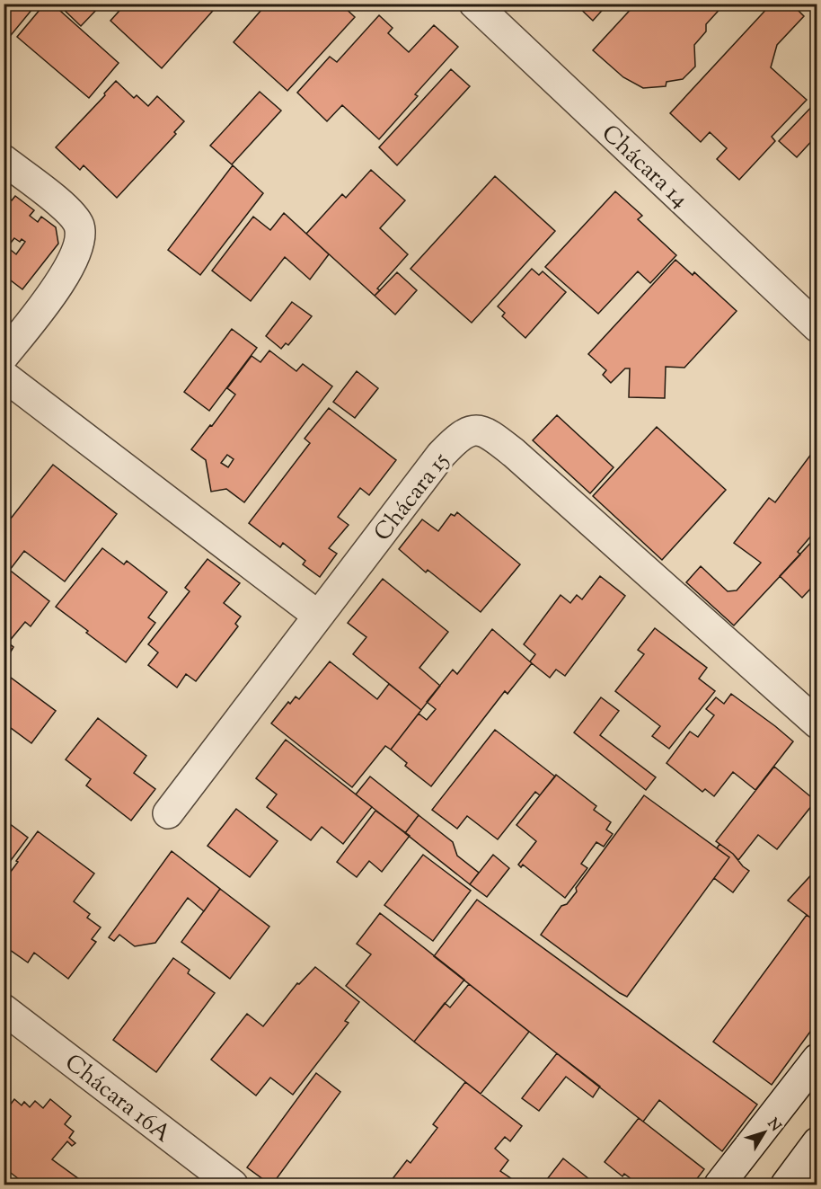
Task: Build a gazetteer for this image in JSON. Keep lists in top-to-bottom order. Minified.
{"streets":{"street":["Chácara 14","Chácara 15","Chácara 16A"]},"north":"top right"}
